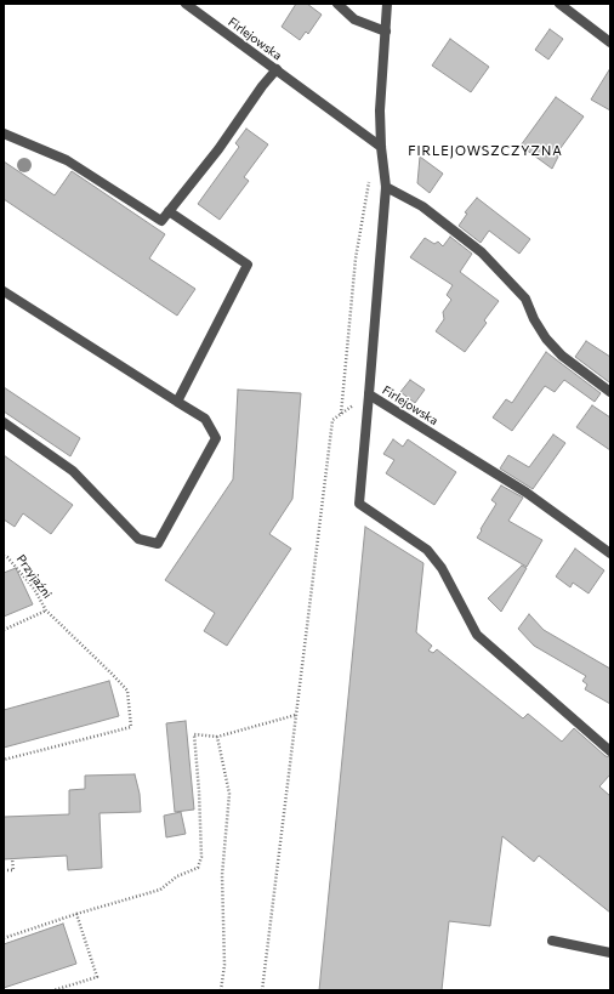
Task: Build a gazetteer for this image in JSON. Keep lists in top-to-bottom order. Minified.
{"streets":{"street":["Firlejowska"],"path":["Przyjaźni"]},"districts":["FIRLEJOWSZCZYZNA"]}
